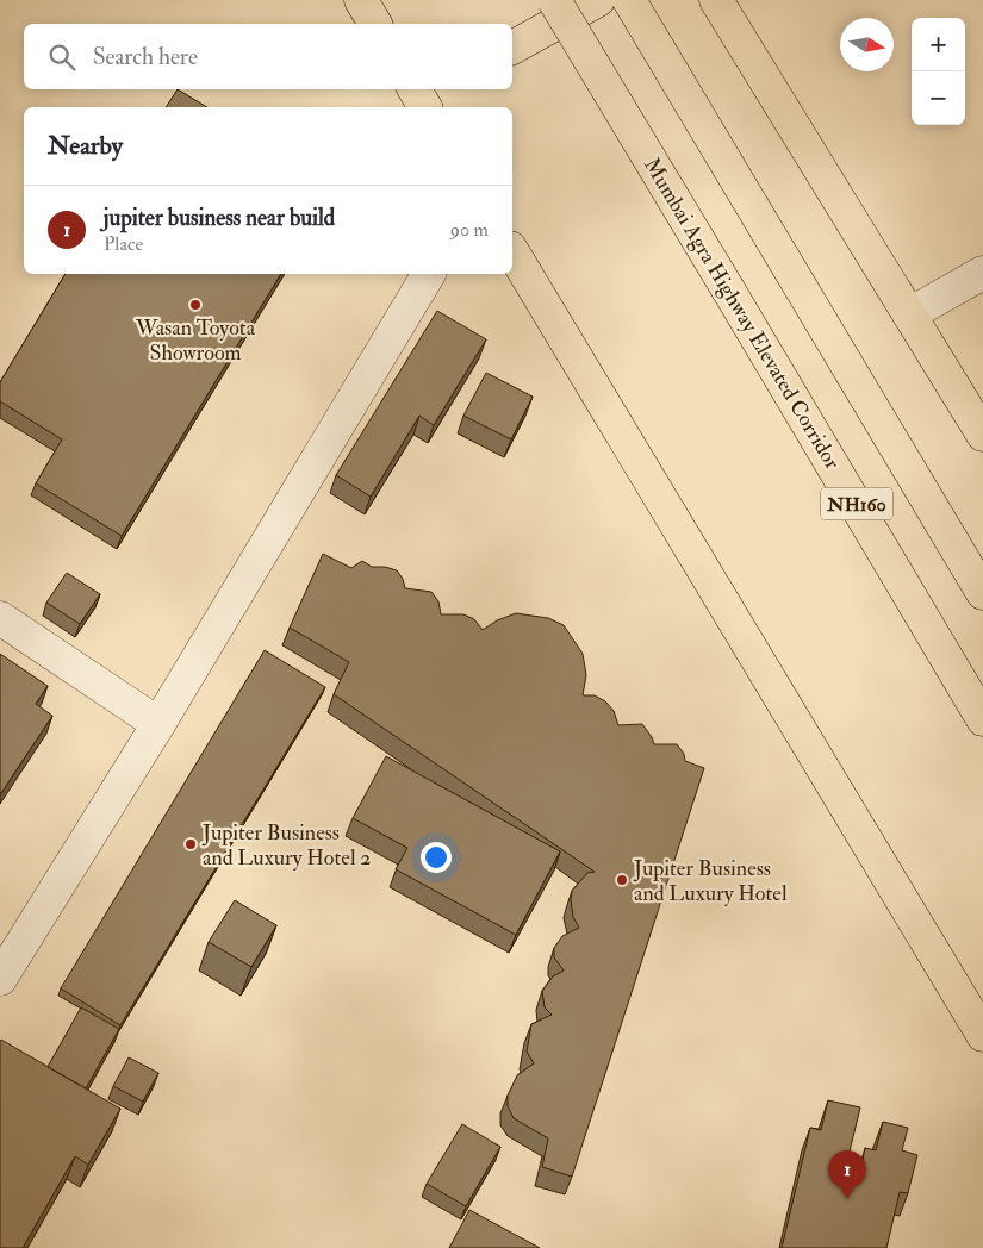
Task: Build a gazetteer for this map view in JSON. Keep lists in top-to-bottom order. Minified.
{"streets":{"main road":["Mumbai Agra Highway Elevated Corridor","NH160"]},"places":["Wasan Toyota Showroom","Jupiter Business and Luxury Hotel 2","Jupiter Business and Luxury Hotel"],"north":"right","page":{"map_buttons":["+","−"],"search":"Search here","heading":"Nearby","list":[{"mark":"1","name":"jupiter business near build","note":"Place","value":"90 m"}],"pins":"1"}}
